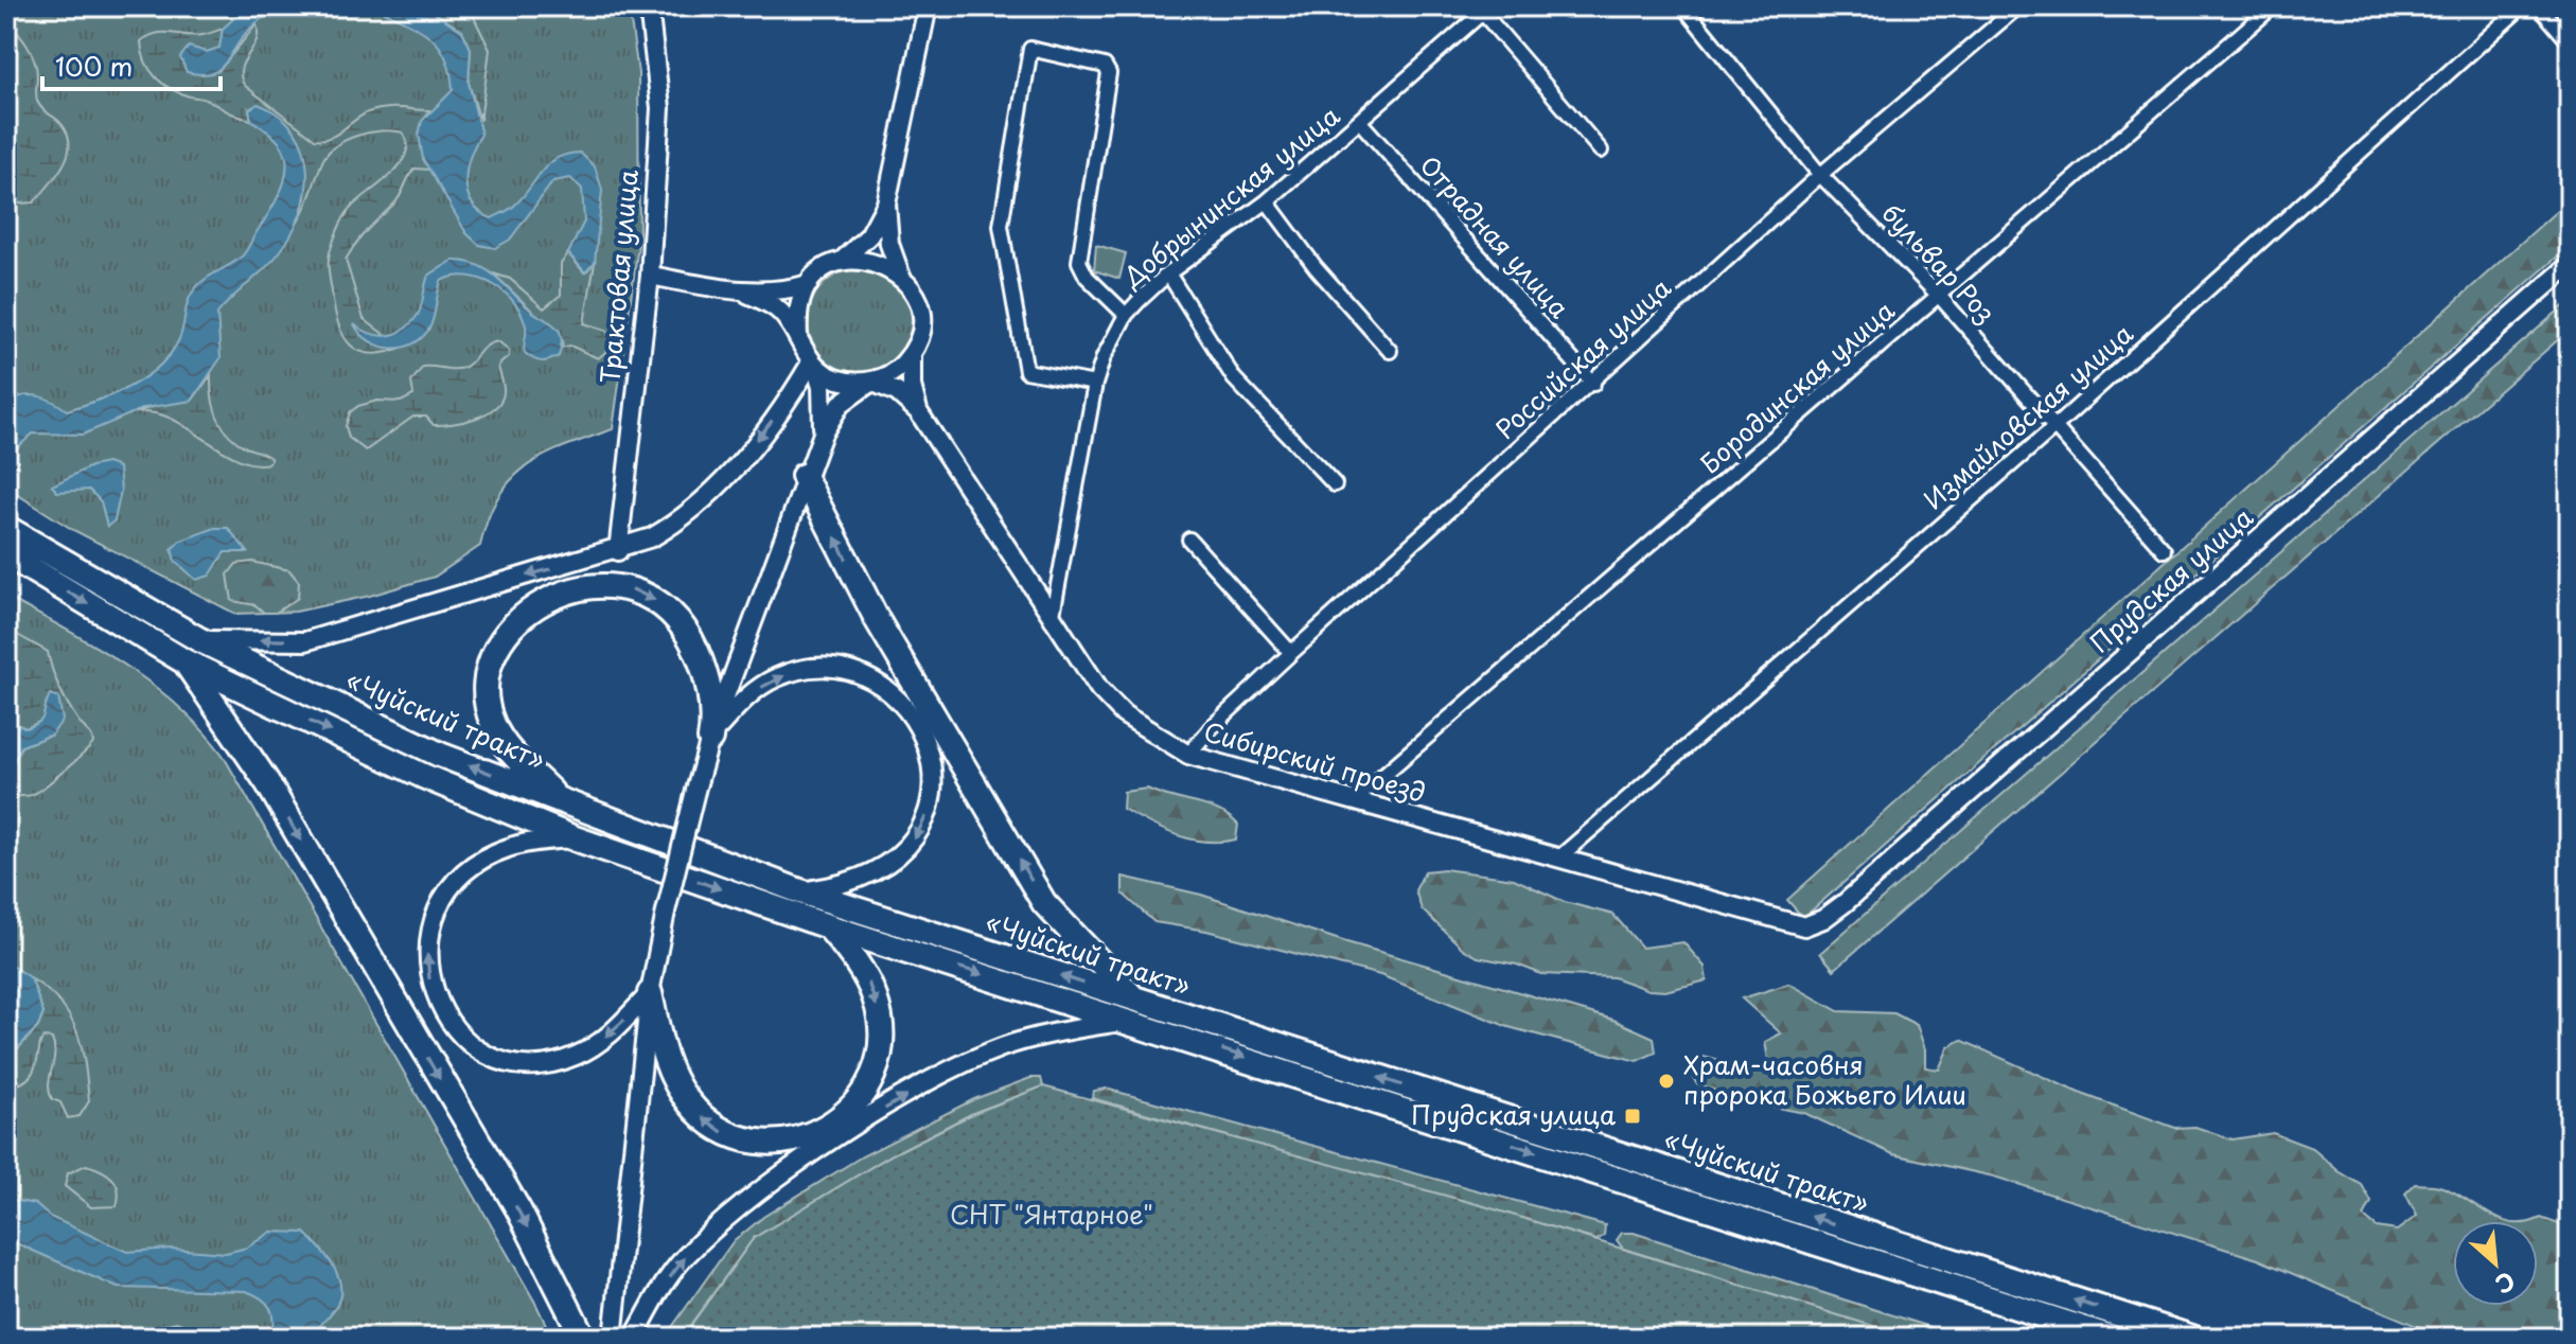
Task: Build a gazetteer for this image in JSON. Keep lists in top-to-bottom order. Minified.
{"streets":{"highway":["«Чуйский тракт»"],"street":["Добрынинская улица","Отрадная улица","бульвар Роз","Трактовая улица","Российская улица","Бородинская улица","Измайловская улица","Прудская улица","Сибирский проезд"]},"crossings":[["Добрынинская улица","Отрадная улица"],["Добрынинская улица","Сибирский проезд"],["Отрадная улица","Российская улица"],["бульвар Роз","Российская улица"],["бульвар Роз","Бородинская улица"],["бульвар Роз","Измайловская улица"],["Российская улица","Сибирский проезд"],["Бородинская улица","Сибирский проезд"],["Измайловская улица","Сибирский проезд"],["Прудская улица","Сибирский проезд"]],"parks":["СНТ \"Янтарное\""],"places":{"other":["Храм-часовня пророка Божьего Илии"],"transit":["Прудская улица"]},"scale_bar":"100 m","north":"bottom right"}
